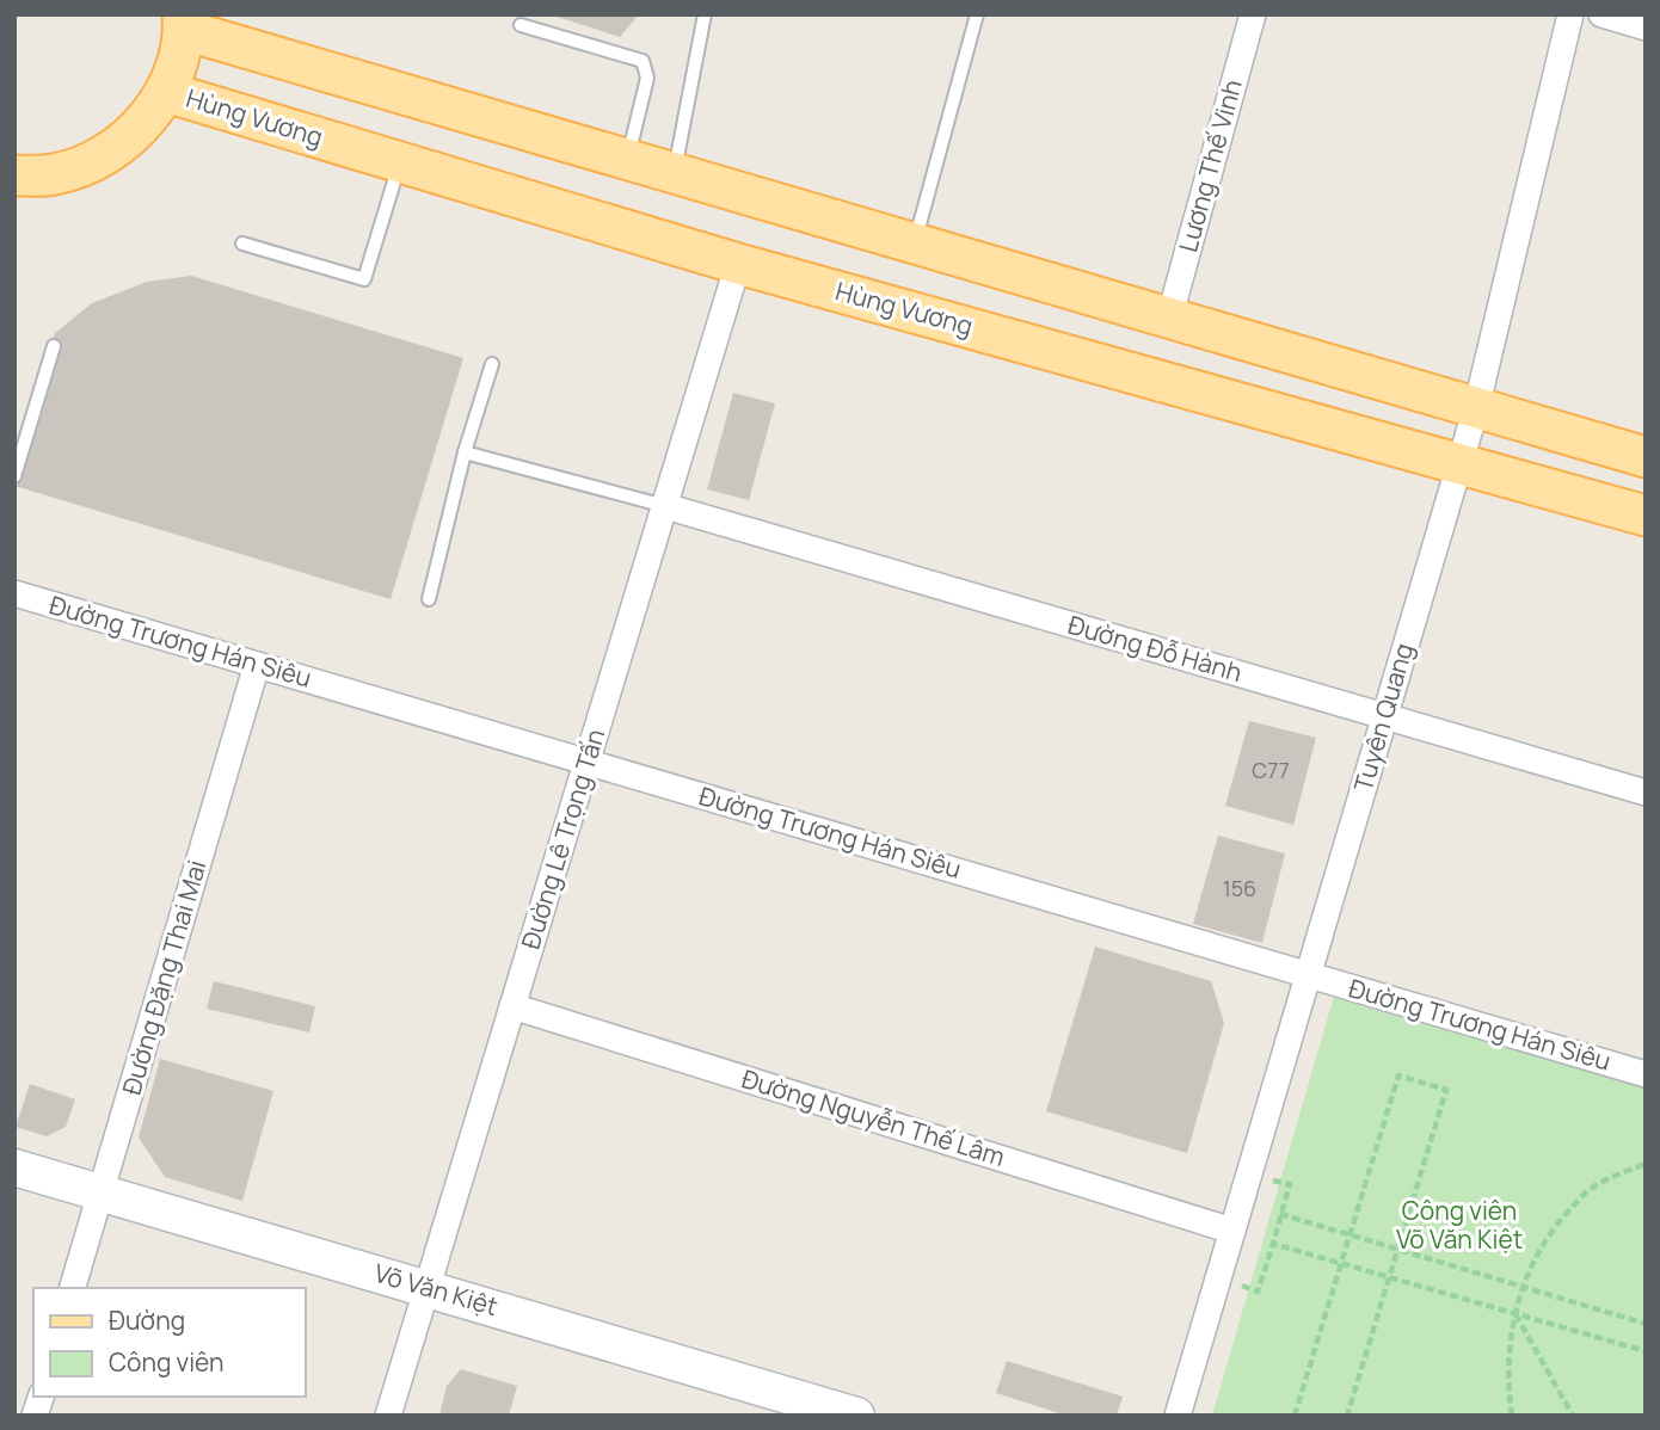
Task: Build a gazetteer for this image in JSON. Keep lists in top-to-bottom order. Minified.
{"streets":{"main road":["Hùng Vương"],"street":["Lương Thế Vinh","Đường Trương Hán Siêu","Đường Đỗ Hành","Tuyên Quang","Đường Lê Trọng Tấn","Đường Đặng Thai Mai","Đường Nguyễn Thế Lâm","Võ Văn Kiệt"]},"crossings":[["Hùng Vương","Tuyên Quang"],["Hùng Vương","Đường Lê Trọng Tấn"],["Đường Trương Hán Siêu","Tuyên Quang"],["Đường Trương Hán Siêu","Đường Lê Trọng Tấn"],["Đường Trương Hán Siêu","Đường Đặng Thai Mai"],["Đường Đỗ Hành","Tuyên Quang"],["Đường Đỗ Hành","Đường Lê Trọng Tấn"],["Tuyên Quang","Đường Nguyễn Thế Lâm"],["Đường Lê Trọng Tấn","Đường Nguyễn Thế Lâm"],["Đường Lê Trọng Tấn","Võ Văn Kiệt"],["Đường Đặng Thai Mai","Võ Văn Kiệt"]],"parks":["Công viên Võ Văn Kiệt"],"house_numbers":["C77","156"],"legend":["Đường","Công viên"]}
